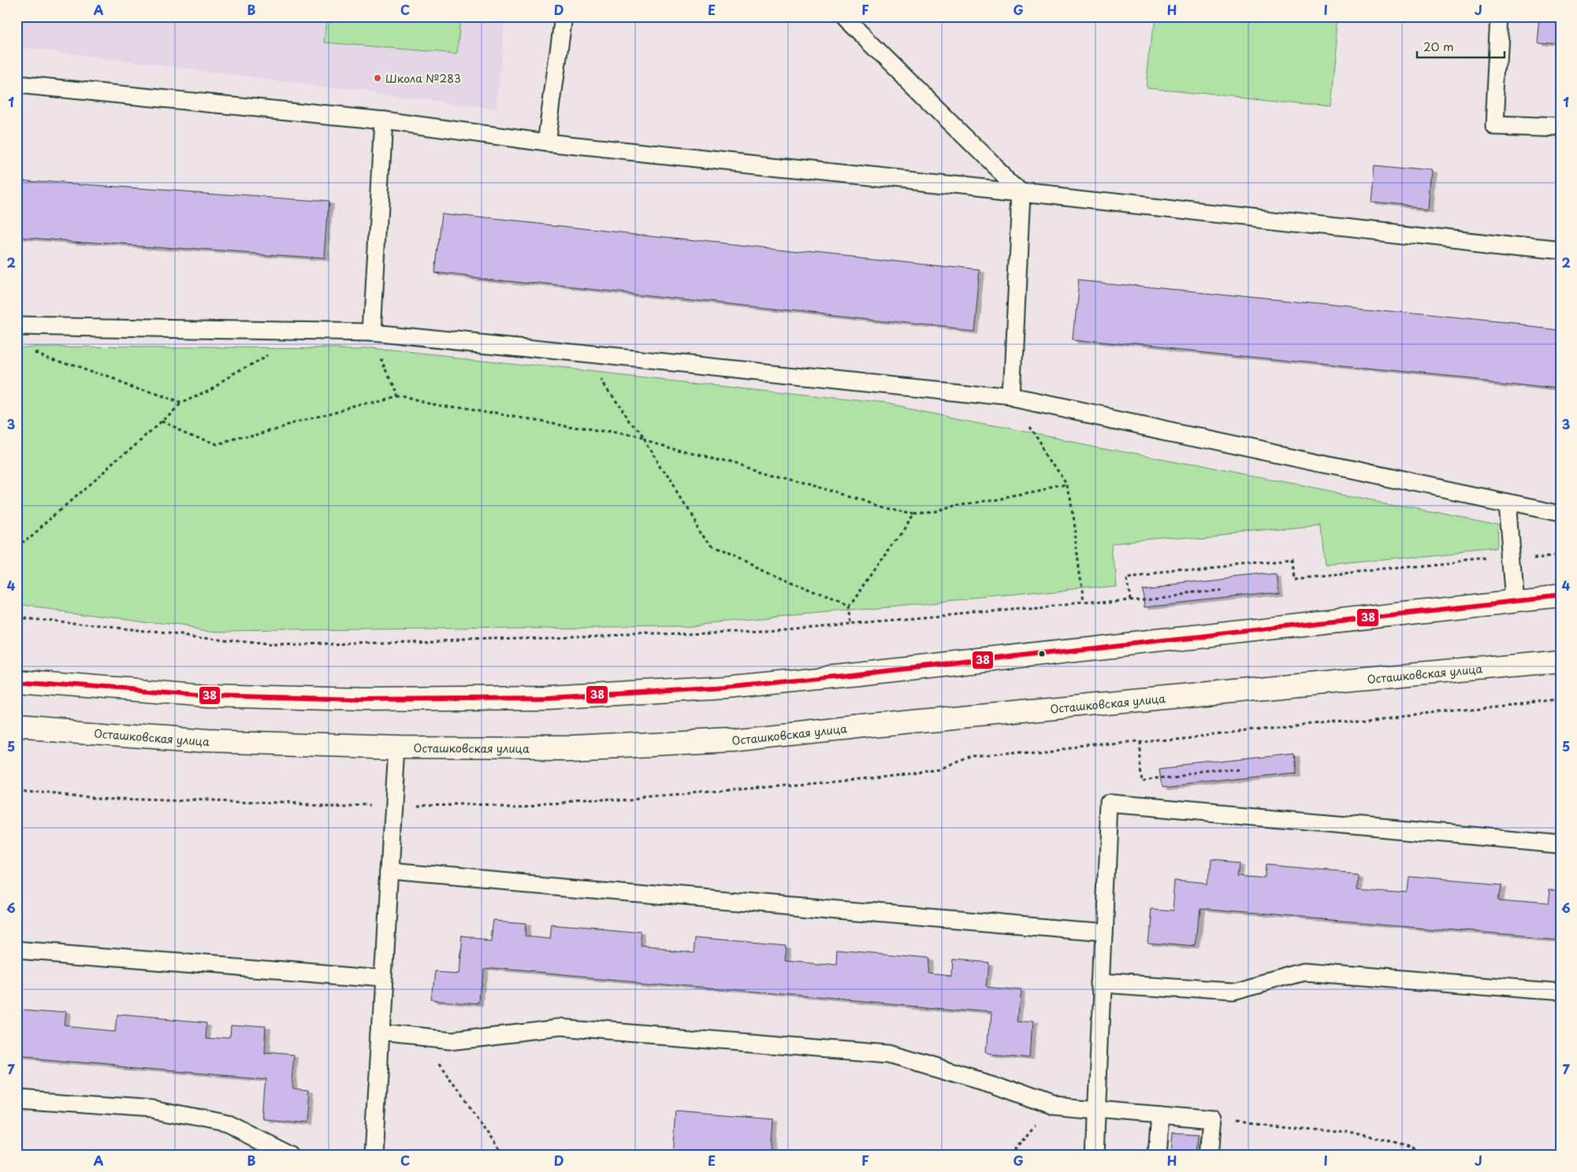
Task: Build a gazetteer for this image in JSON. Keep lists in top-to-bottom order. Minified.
{"streets":{"main road":["Осташковская улица"]},"places":["Школа №283"],"lines":["transit line 38"],"scale_bar":"20 m","grid":{"columns":["A","B","C","D","E","F","G","H","I","J"],"rows":["1","2","3","4","5","6","7"]}}
